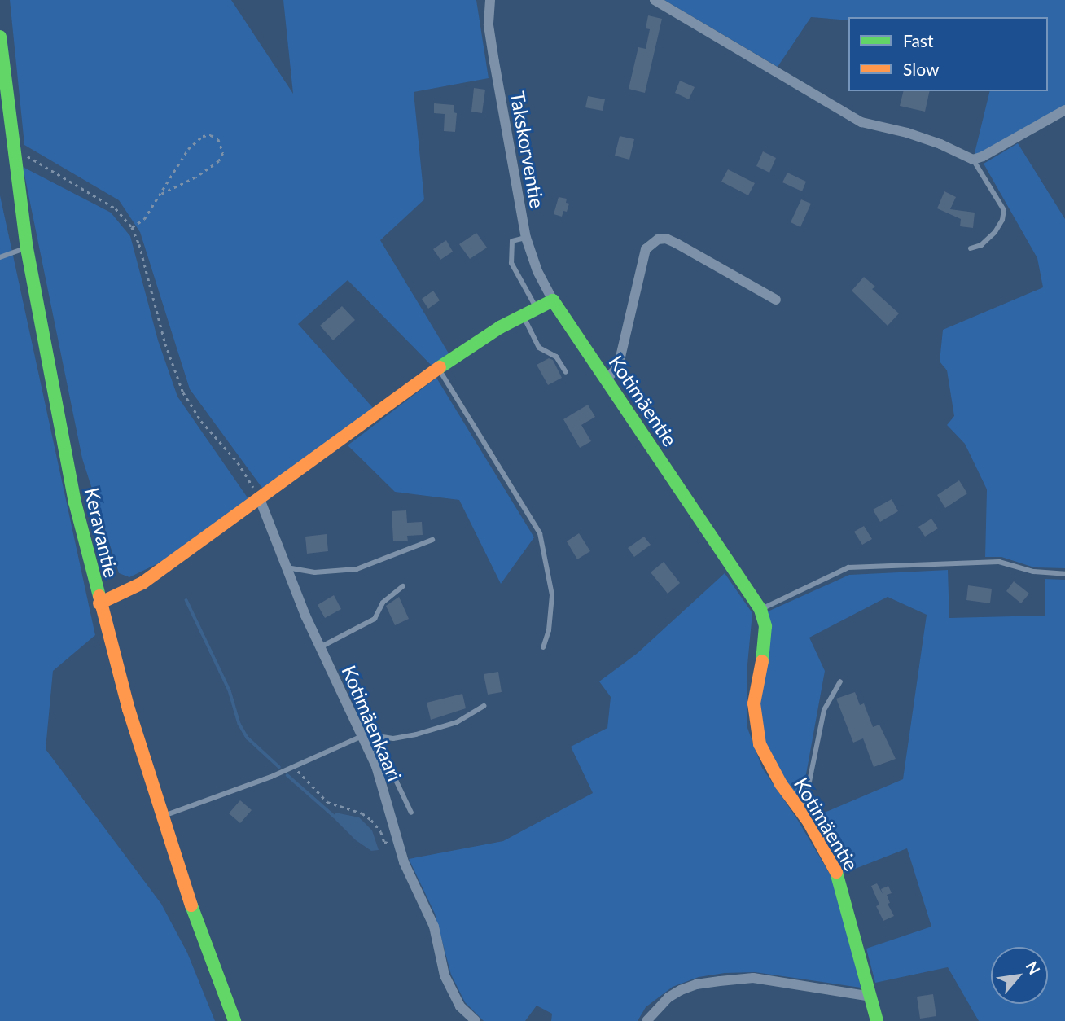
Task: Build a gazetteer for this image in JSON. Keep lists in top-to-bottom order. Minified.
{"streets":{"street":["Takskorventie","Kotimäentie","Keravantie","Kotimäenkaari"]},"crossings":[["Takskorventie","Kotimäentie"]],"legend":["Fast","Slow"],"north":"top right"}
